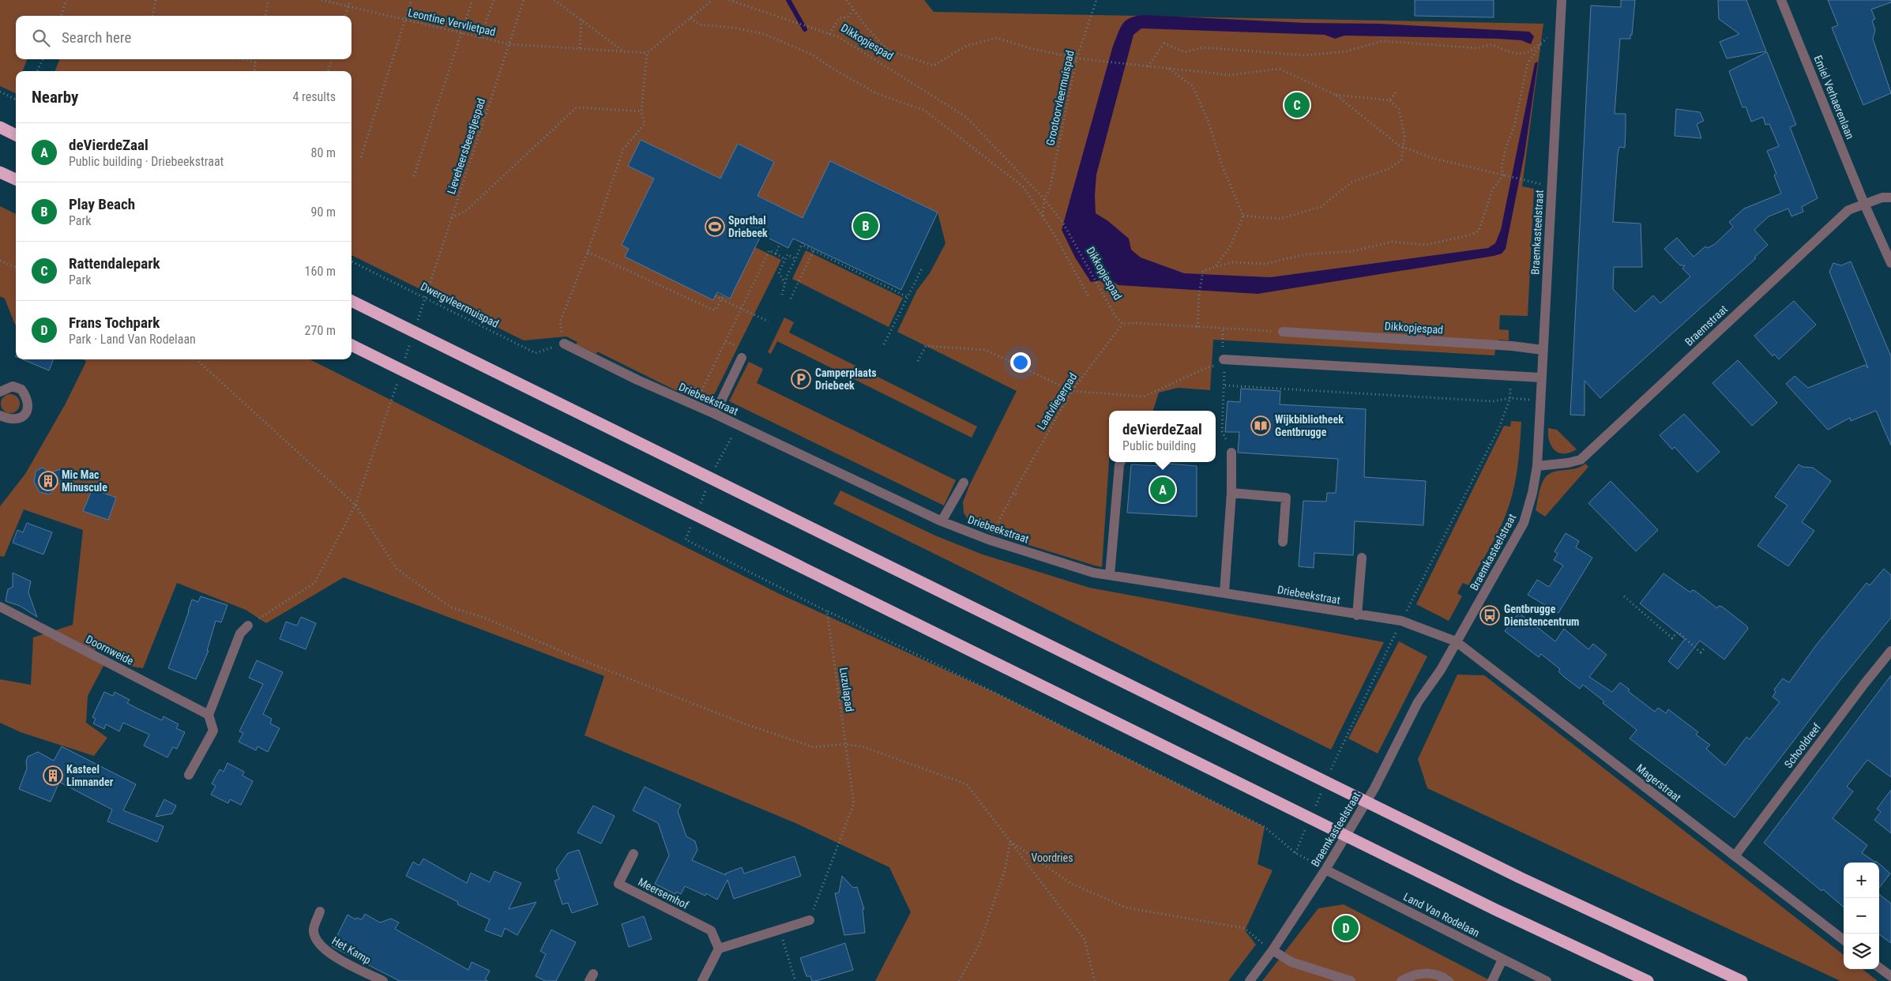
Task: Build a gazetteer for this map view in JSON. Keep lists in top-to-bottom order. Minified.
{"streets":{"street":["Dikkopjespad","Emiel Verhaerenlaan","Braemkasteelstraat","Braemstraat","Driebeekstraat","Doornweide","Schooldreef","Magerstraat","Meersemhof","Land Van Rodelaan","Het Kamp"],"path":["Leontine Vervlietpad","Grootoorvleermuispad","Lieveheersbeestjespad","Dwergvleermuispad","Laatvliegerpad","Luzulapad"]},"crossings":[["Leontine Vervlietpad","Lieveheersbeestjespad"],["Dikkopjespad","Grootoorvleermuispad"],["Dikkopjespad","Braemkasteelstraat"],["Dikkopjespad","Laatvliegerpad"],["Emiel Verhaerenlaan","Braemstraat"],["Lieveheersbeestjespad","Dwergvleermuispad"],["Braemkasteelstraat","Braemstraat"],["Braemkasteelstraat","Driebeekstraat"],["Braemkasteelstraat","Magerstraat"],["Braemkasteelstraat","Land Van Rodelaan"],["Dwergvleermuispad","Driebeekstraat"],["Driebeekstraat","Laatvliegerpad"],["Driebeekstraat","Magerstraat"],["Schooldreef","Magerstraat"]],"parks":["Voordries"],"places":{"sports":["Sporthal Driebeek"],"parking":["Camperplaats Driebeek"],"library":["Wijkbibliotheek Gentbrugge"],"building":["Mic Mac Minuscule","Kasteel Limnander"],"bus stop":["Gentbrugge Dienstencentrum"]},"page":{"search":"Search here","heading":["Nearby","4 results"],"pins":["C","B","A","D"],"list":[{"mark":"A","name":"deVierdeZaal","note":"Public building · Driebeekstraat","value":"80 m"},{"mark":"B","name":"Play Beach","note":"Park","value":"90 m"},{"mark":"C","name":"Rattendalepark","note":"Park","value":"160 m"},{"mark":"D","name":"Frans Tochpark","note":"Park · Land Van Rodelaan","value":"270 m"}],"popup":["deVierdeZaal","Public building"],"map_buttons":["+","−"]}}
